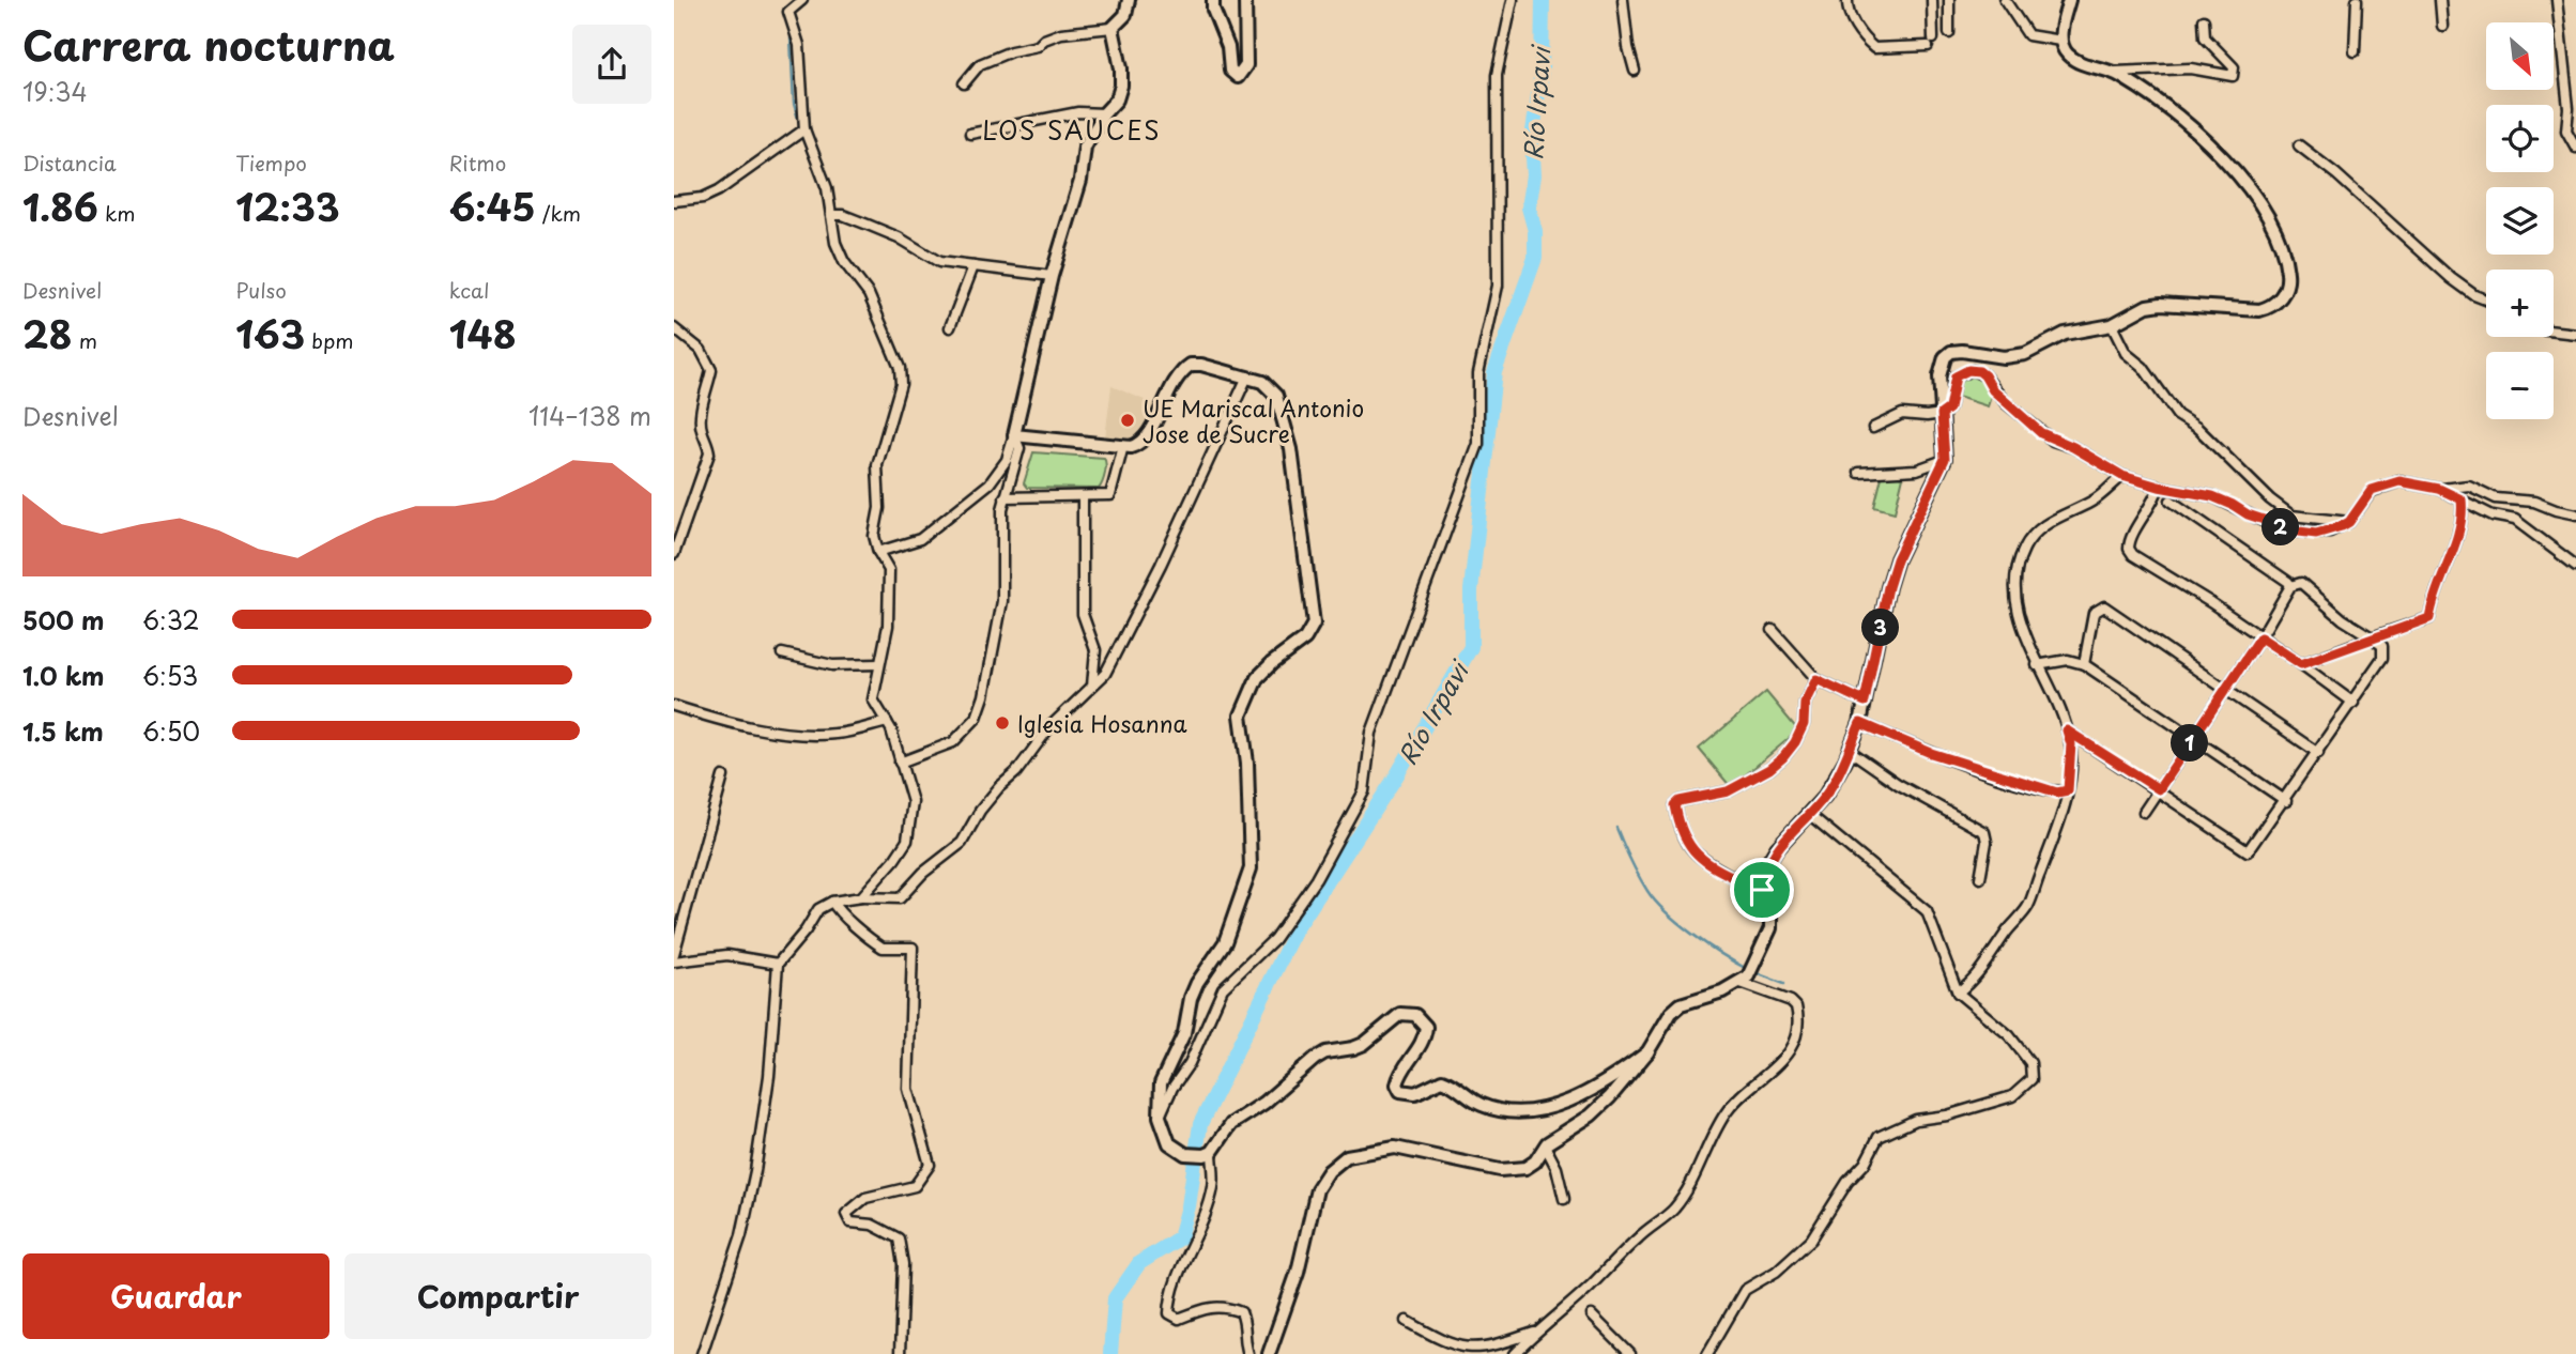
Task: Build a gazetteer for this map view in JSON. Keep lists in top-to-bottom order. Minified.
{"districts":["LOS SAUCES"],"water":["Río Irpavi"],"places":["UE Mariscal Antonio Jose de Sucre","Iglesia Hosanna"],"north":"bottom right","page":{"heading":["Carrera nocturna","19:34"],"map_buttons":["+","−"],"stats":[["Distancia","1.86 km"],["Tiempo","12:33"],["Ritmo","6:45 /km"],["Desnivel","28 m"],["Pulso","163 bpm"],["kcal","148"]],"chart":["Desnivel","114–138 m"],"pins":["2","3","1"],"list":[{"name":"500 m","note":"6:32"},{"name":"1.0 km","note":"6:53"},{"name":"1.5 km","note":"6:50"}],"buttons":["Guardar","Compartir"]}}
